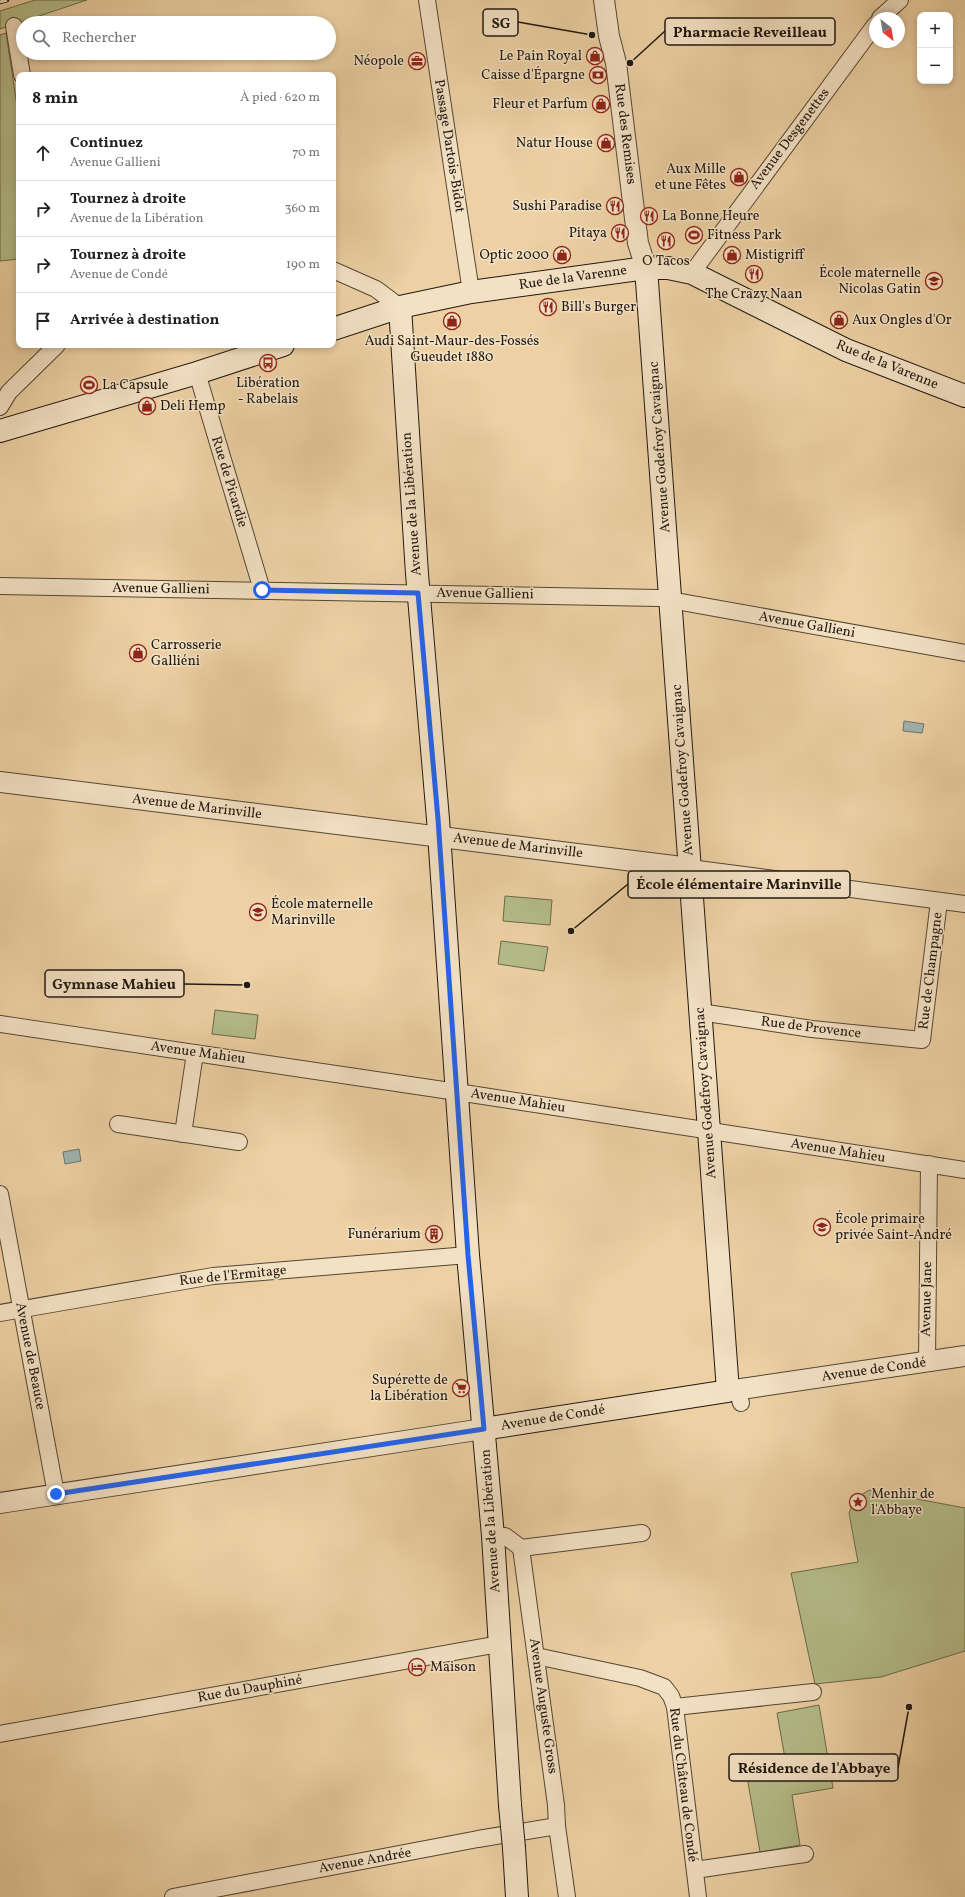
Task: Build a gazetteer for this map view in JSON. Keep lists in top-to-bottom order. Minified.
{"streets":{"main road":["Rue de la Varenne","Avenue Godefroy Cavaignac","Avenue de la Libération","Avenue de Condé"],"street":["Rue des Remises","Avenue Desgenettes","Passage Dartois-Bidot","Rue de Picardie","Avenue Gallieni","Avenue de Marinville","Rue de Champagne","Rue de Provence","Avenue Mahieu","Rue de l'Ermitage","Avenue Jane","Avenue de Beauce","Rue du Dauphiné","Avenue Auguste Gross","Rue du Château de Condé","Avenue Andrée"]},"crossings":[["Rue des Remises","Rue de la Varenne"],["Rue des Remises","Avenue Godefroy Cavaignac"],["Avenue Desgenettes","Rue de la Varenne"],["Passage Dartois-Bidot","Rue de la Varenne"],["Rue de la Varenne","Avenue Godefroy Cavaignac"],["Rue de la Varenne","Avenue de la Libération"],["Avenue Godefroy Cavaignac","Avenue Gallieni"],["Avenue Godefroy Cavaignac","Avenue de Marinville"],["Avenue Godefroy Cavaignac","Rue de Provence"],["Avenue Godefroy Cavaignac","Avenue Mahieu"],["Avenue Godefroy Cavaignac","Avenue de Condé"],["Rue de Picardie","Avenue Gallieni"],["Avenue de la Libération","Avenue Gallieni"],["Avenue de la Libération","Avenue de Marinville"],["Avenue de la Libération","Avenue Mahieu"],["Avenue de la Libération","Rue de l'Ermitage"],["Avenue de la Libération","Avenue de Condé"],["Avenue de la Libération","Rue du Dauphiné"],["Avenue de Marinville","Rue de Champagne"],["Rue de Champagne","Rue de Provence"],["Avenue Mahieu","Avenue Jane"],["Rue de l'Ermitage","Avenue de Beauce"],["Avenue Jane","Avenue de Condé"],["Avenue de Beauce","Avenue de Condé"],["Avenue Auguste Gross","Rue du Château de Condé"],["Avenue Auguste Gross","Avenue Andrée"]],"places":{"other":["SG","Pharmacie Reveilleau","École élémentaire Marinville","Gymnase Mahieu","Résidence de l'Abbaye"],"shop":["Le Pain Royal","Fleur et Parfum","Natur House","Aux Mille et une Fêtes","Optic 2000","Mistigriff","Aux Ongles d'Or","Audi Saint-Maur-des-Fossés Gueudet 1880","Deli Hemp","Carrosserie Galliéni"],"office":["Néopole"],"bank":["Caisse d'Épargne"],"restaurant":["Sushi Paradise","La Bonne Heure","Pitaya","O'Tacos","The Crazy Naan","Bill's Burger"],"sports":["Fitness Park","La Capsule"],"school or university":["École maternelle Nicolas Gatin","École maternelle Marinville","École primaire privée Saint-André"],"bus stop":["Libération - Rabelais"],"building":["Funérarium"],"supermarket":["Supérette de la Libération"],"place":["Menhir de l'Abbaye"],"hotel":["Maison"]},"north":"bottom right","page":{"map_buttons":["+","−"],"search":"Rechercher","heading":["8 min","À pied · 620 m"],"list":[["Continuez","Avenue Gallieni","70 m"],["Tournez à droite","Avenue de la Libération","360 m"],["Tournez à droite","Avenue de Condé","190 m"],"Arrivée à destination"]}}
